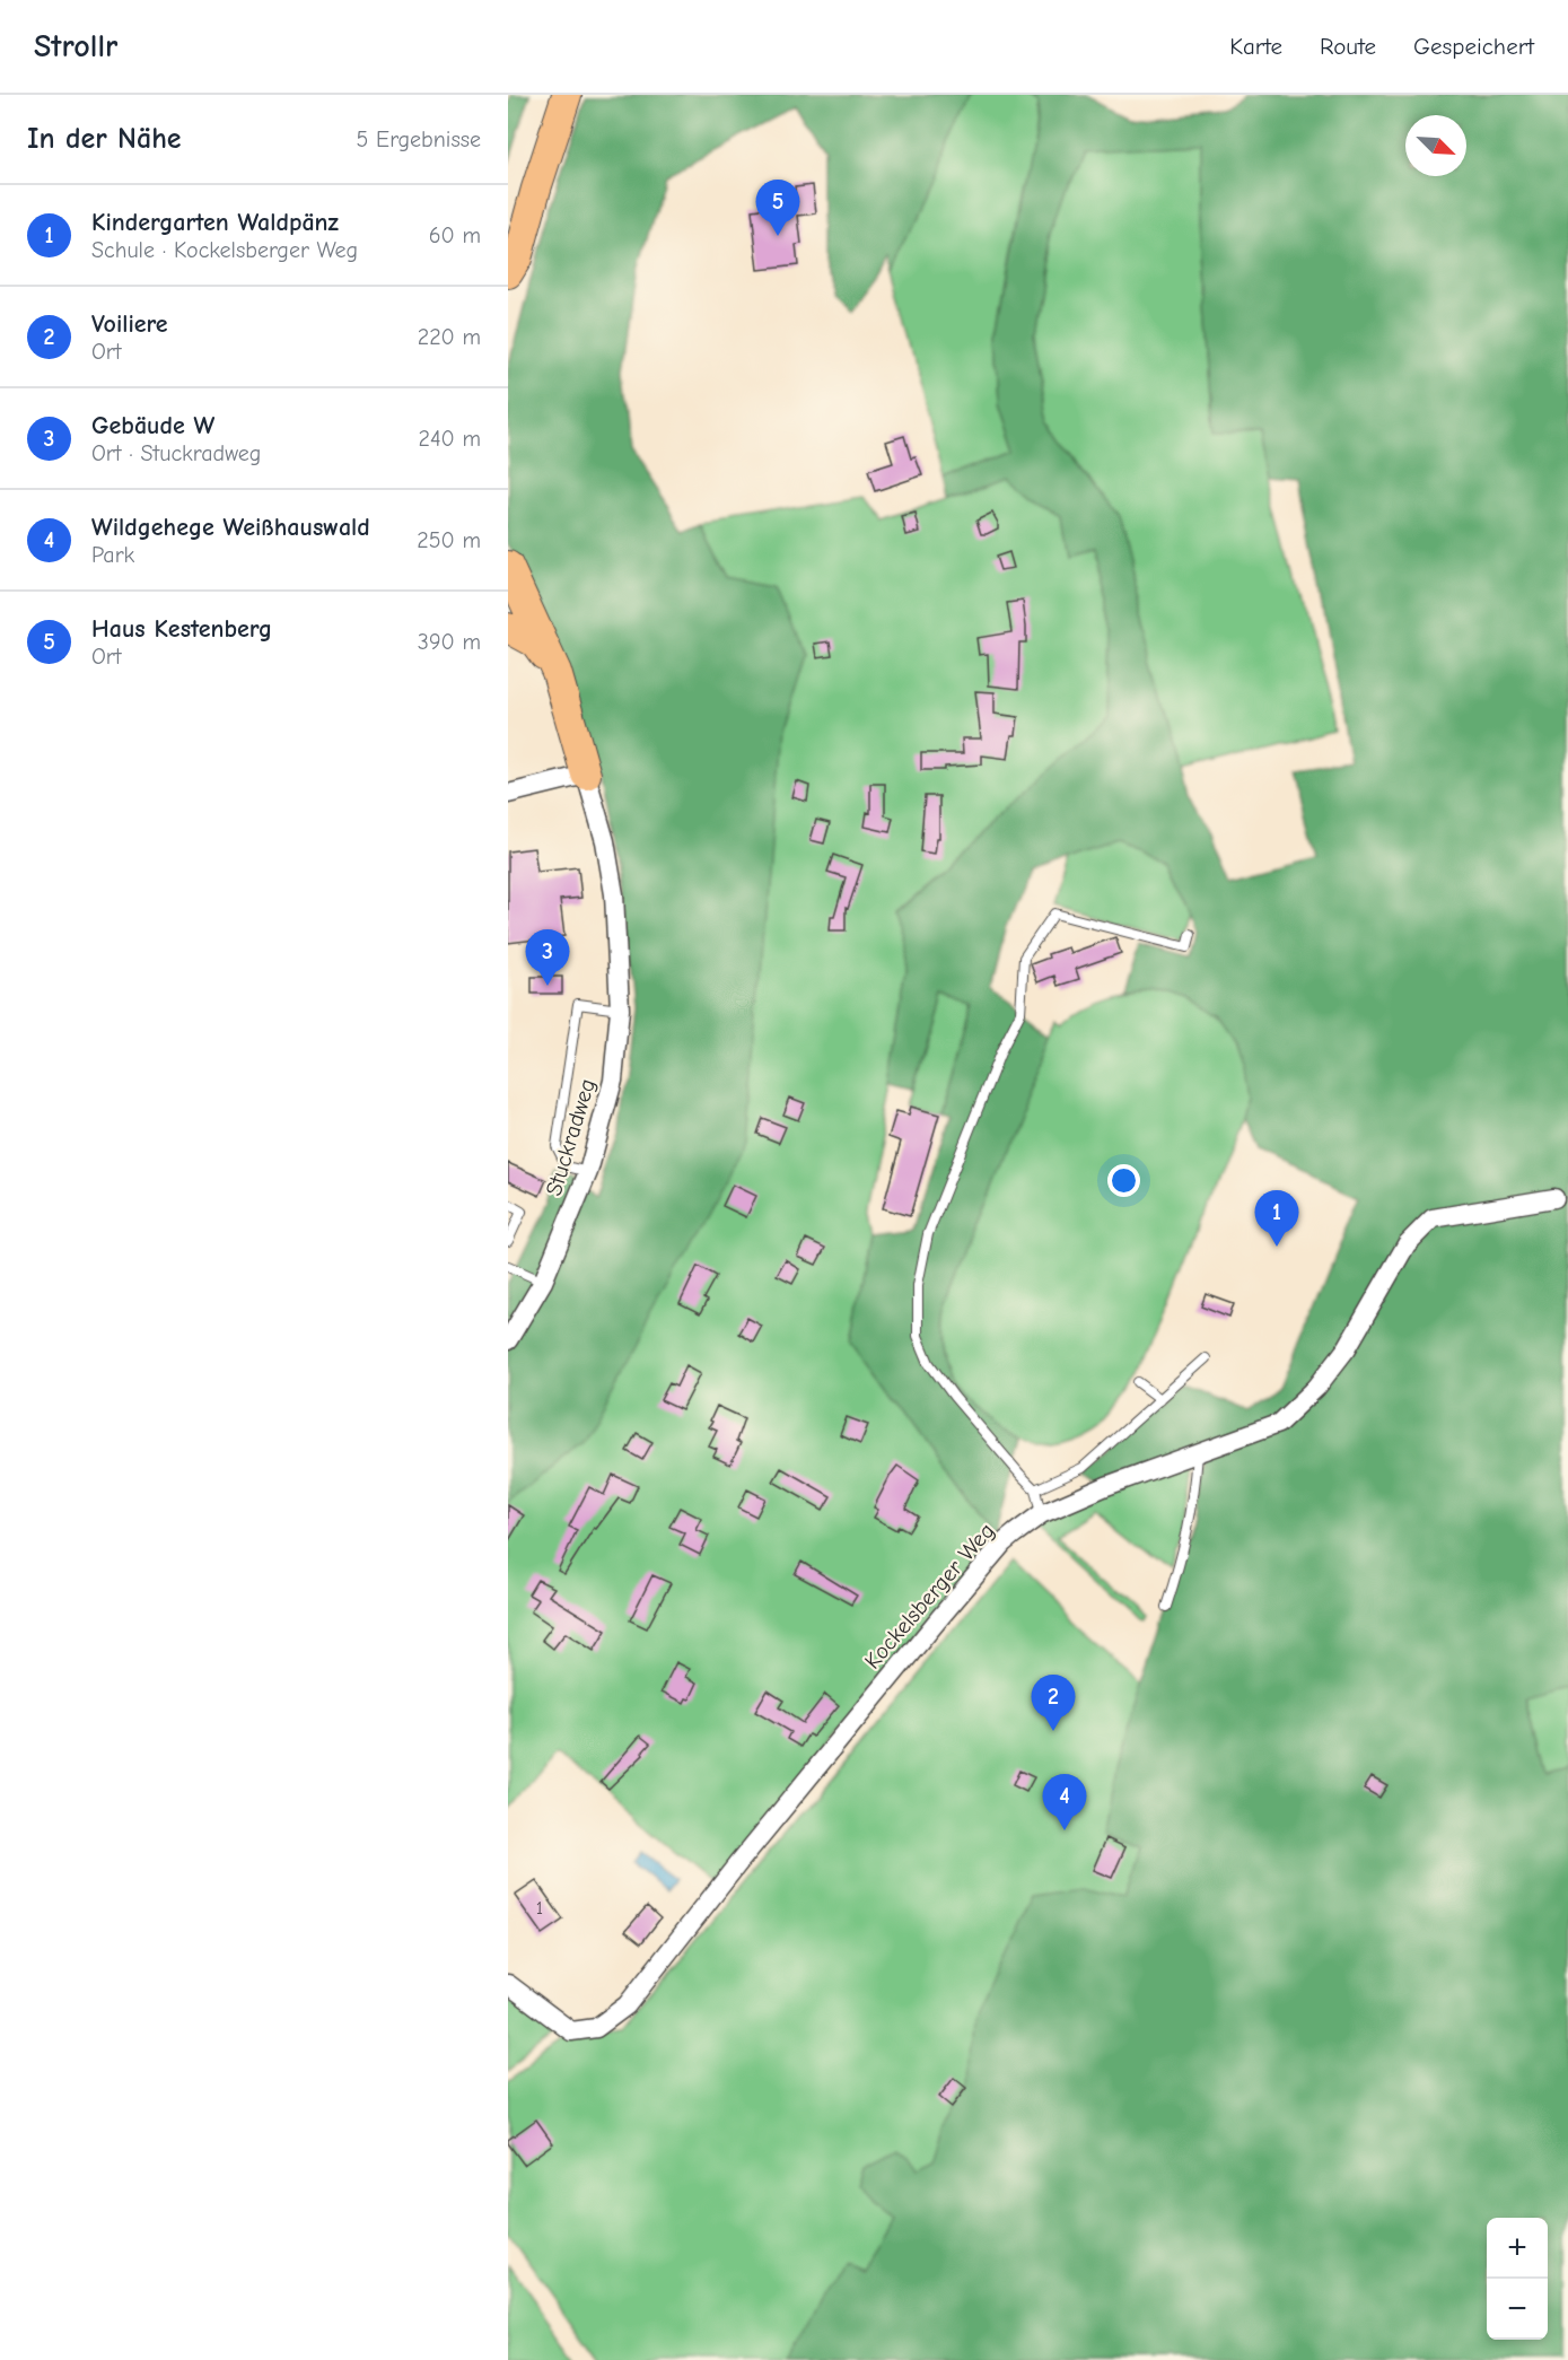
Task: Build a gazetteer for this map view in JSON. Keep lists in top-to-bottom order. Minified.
{"streets":{"street":["Stuckradweg","Kockelsberger Weg"]},"house_numbers":["1"],"north":"bottom right","page":{"header":"Strollr","nav":["Karte","Route","Gespeichert"],"heading":["In der Nähe","5 Ergebnisse"],"pins":["5","3","1","2","4"],"list":[{"mark":"1","name":"Kindergarten Waldpänz","note":"Schule · Kockelsberger Weg","value":"60 m"},{"mark":"2","name":"Voiliere","note":"Ort","value":"220 m"},{"mark":"3","name":"Gebäude W","note":"Ort · Stuckradweg","value":"240 m"},{"mark":"4","name":"Wildgehege Weißhauswald","note":"Park","value":"250 m"},{"mark":"5","name":"Haus Kestenberg","note":"Ort","value":"390 m"}],"map_buttons":["+","−"]}}
